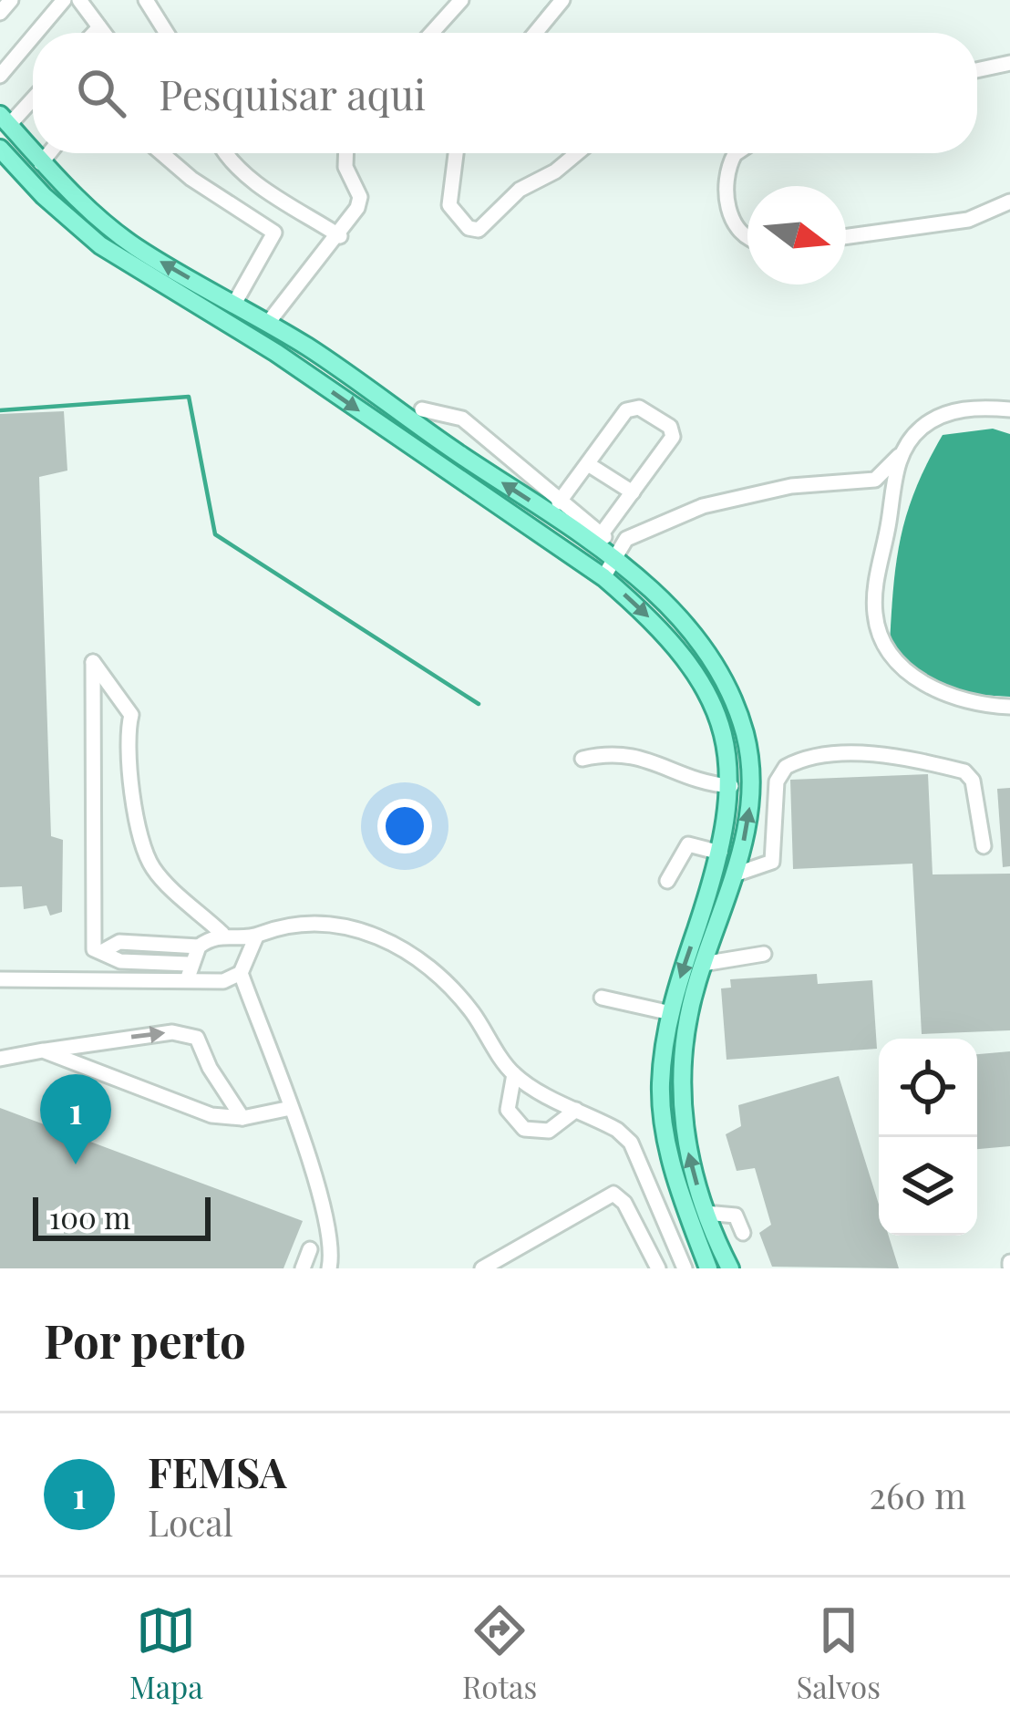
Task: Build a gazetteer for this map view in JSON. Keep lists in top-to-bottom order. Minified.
{"scale_bar":"100 m","north":"right","page":{"search":"Pesquisar aqui","pins":"1","scale":"100 m","heading":"Por perto","list":[{"mark":"1","name":"FEMSA","note":"Local","value":"260 m"}],"nav":["Mapa","Rotas","Salvos"]}}
